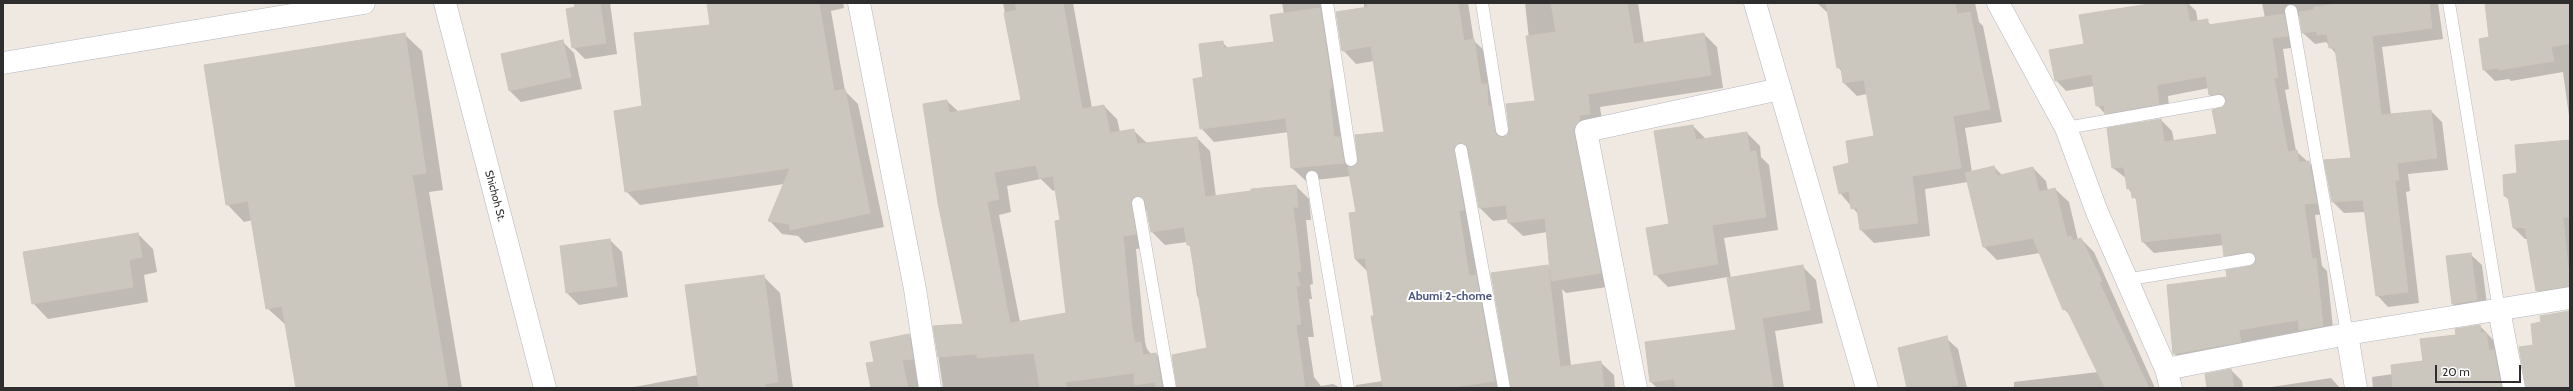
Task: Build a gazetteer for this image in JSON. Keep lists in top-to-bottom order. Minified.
{"streets":{"street":["Shichoh St."]},"districts":["Abumi 2-chome"],"scale_bar":"20 m"}
